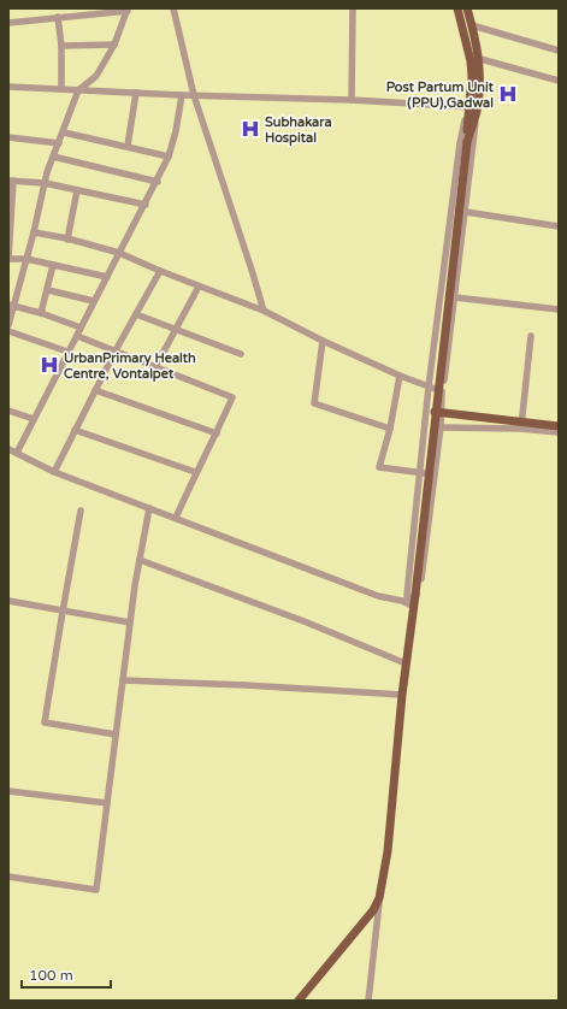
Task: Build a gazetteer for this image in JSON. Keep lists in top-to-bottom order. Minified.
{"places":{"hospital":["Post Partum Unit (PPU),Gadwal","Subhakara Hospital","UrbanPrimary Health Centre, Vontalpet"]},"scale_bar":"100 m"}
